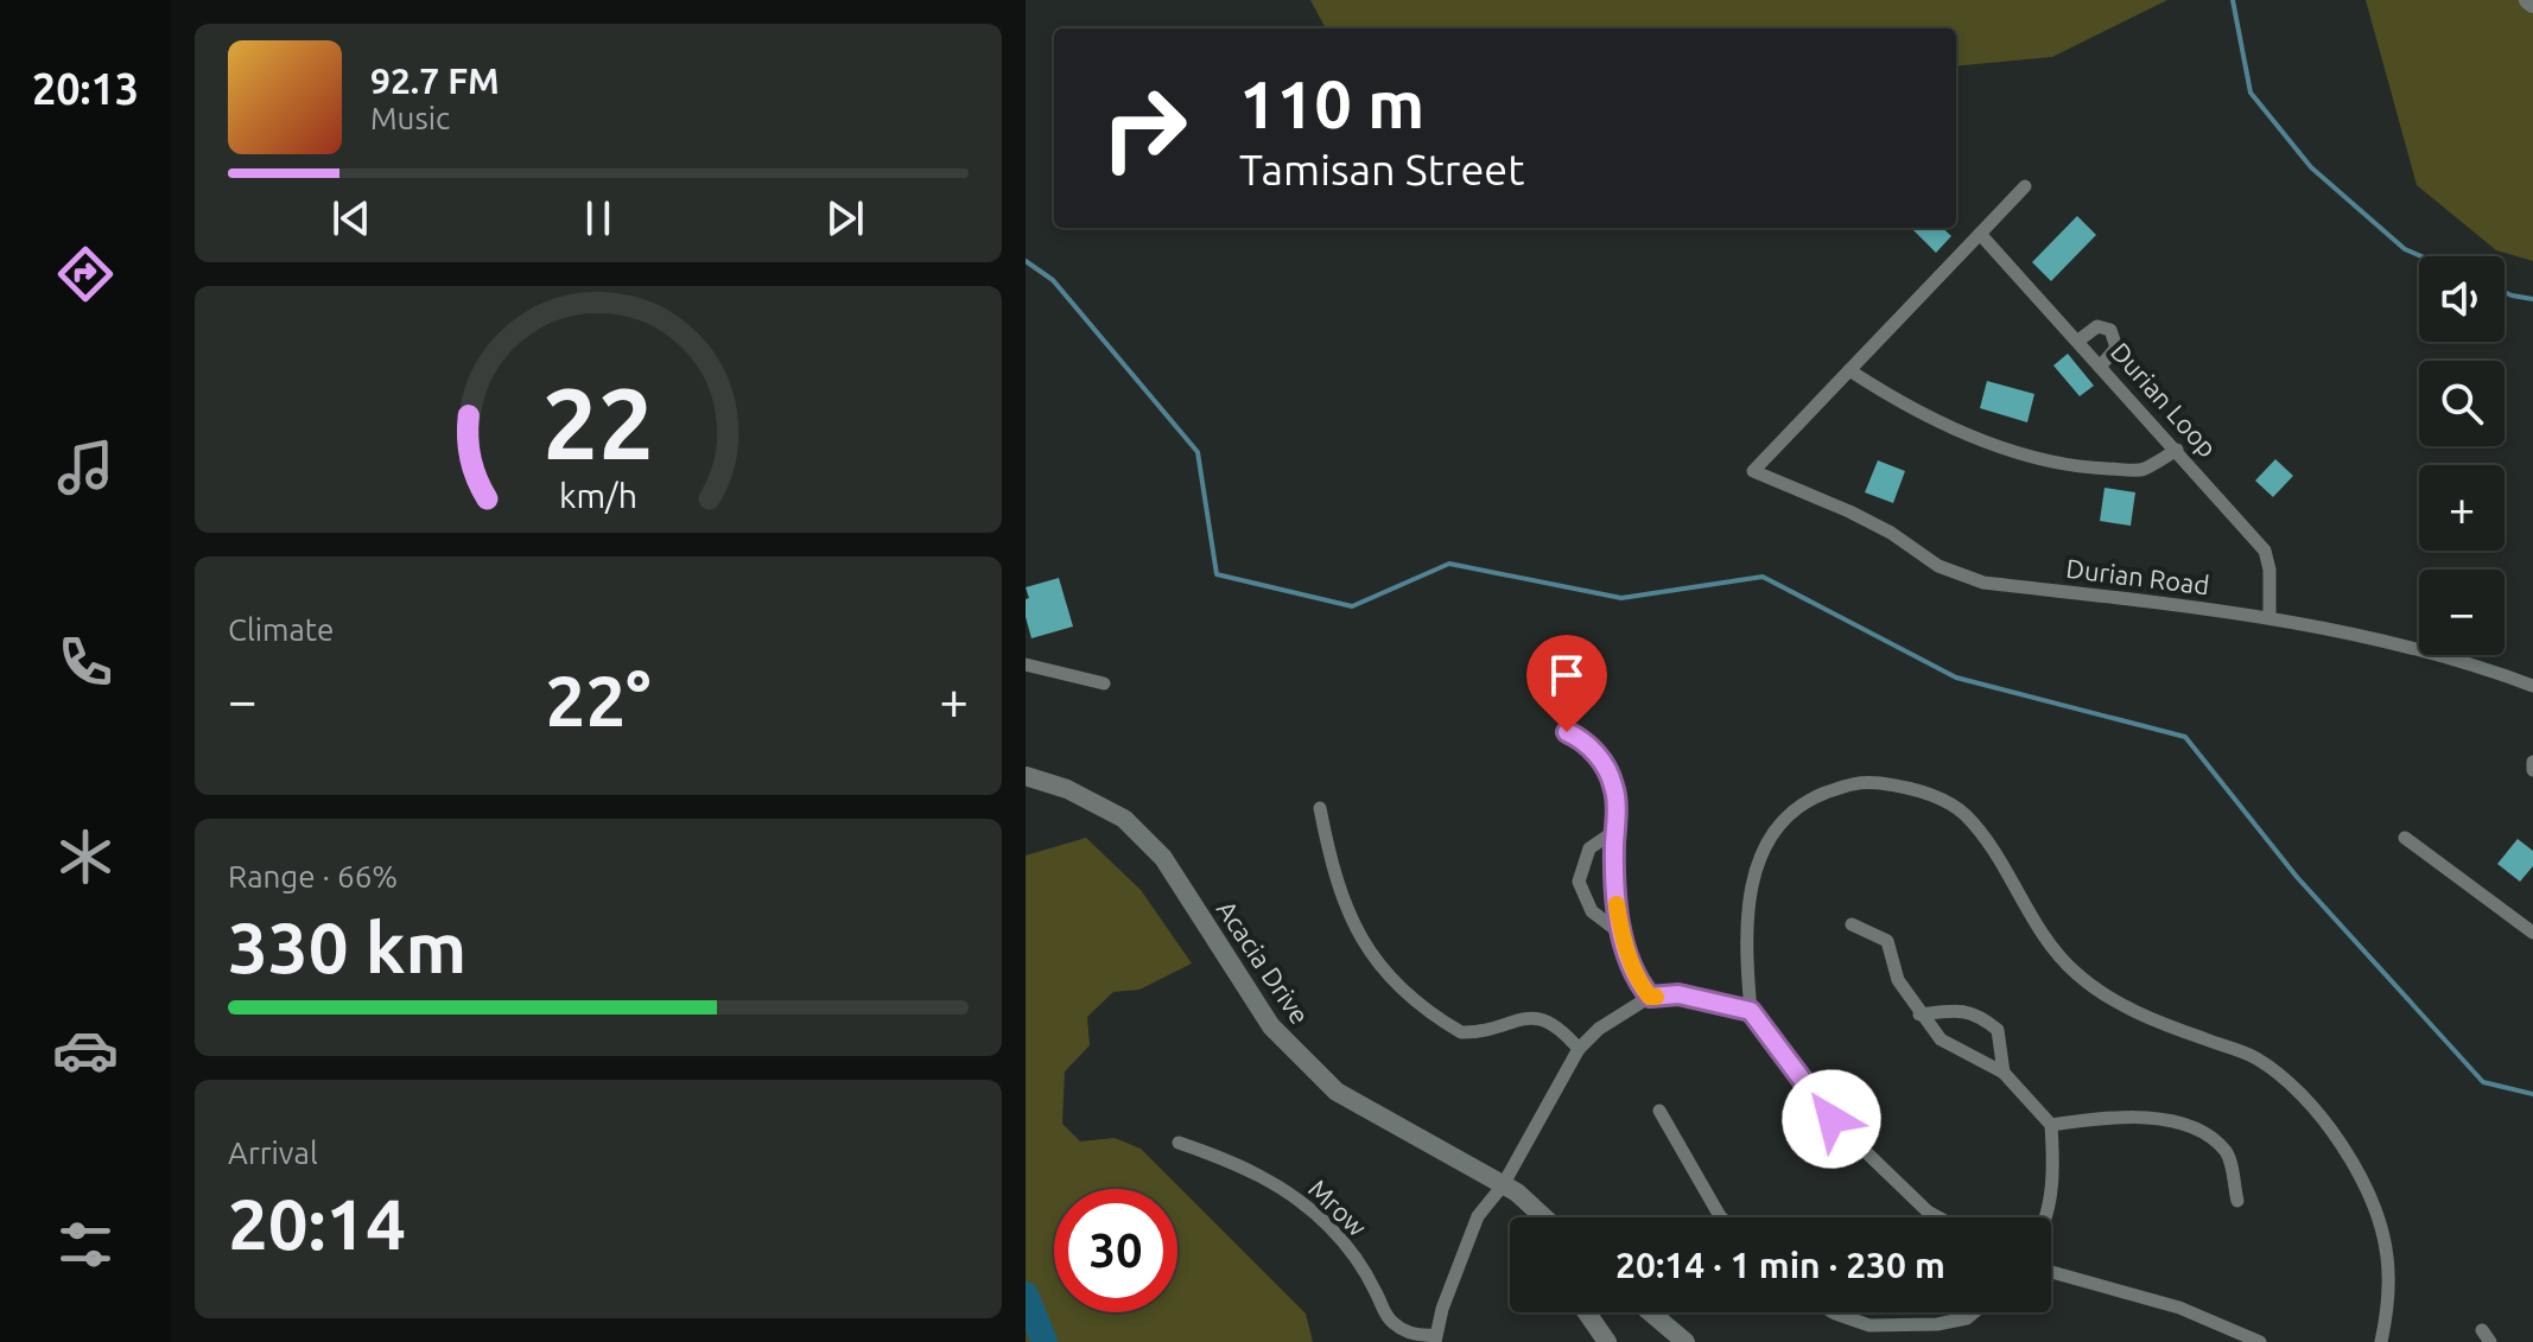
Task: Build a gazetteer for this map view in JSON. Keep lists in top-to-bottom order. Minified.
{"streets":{"street":["Durian Loop","Durian Road","Acacia Drive","Mrow"]},"crossings":[["Durian Loop","Durian Road"]],"page":{"tabs":"20:13","turn":["110 m","Tamisan Street"],"song":["92.7 FM","Music"],"map_buttons":["+","−"],"tile":["Climate",["Range · 66%","330 km"],["Arrival","20:14"]],"heat":["−","22°","+"],"limit":"30","trip":"20:14 · 1 min · 230 m","gauge":["22","km/h"]}}
